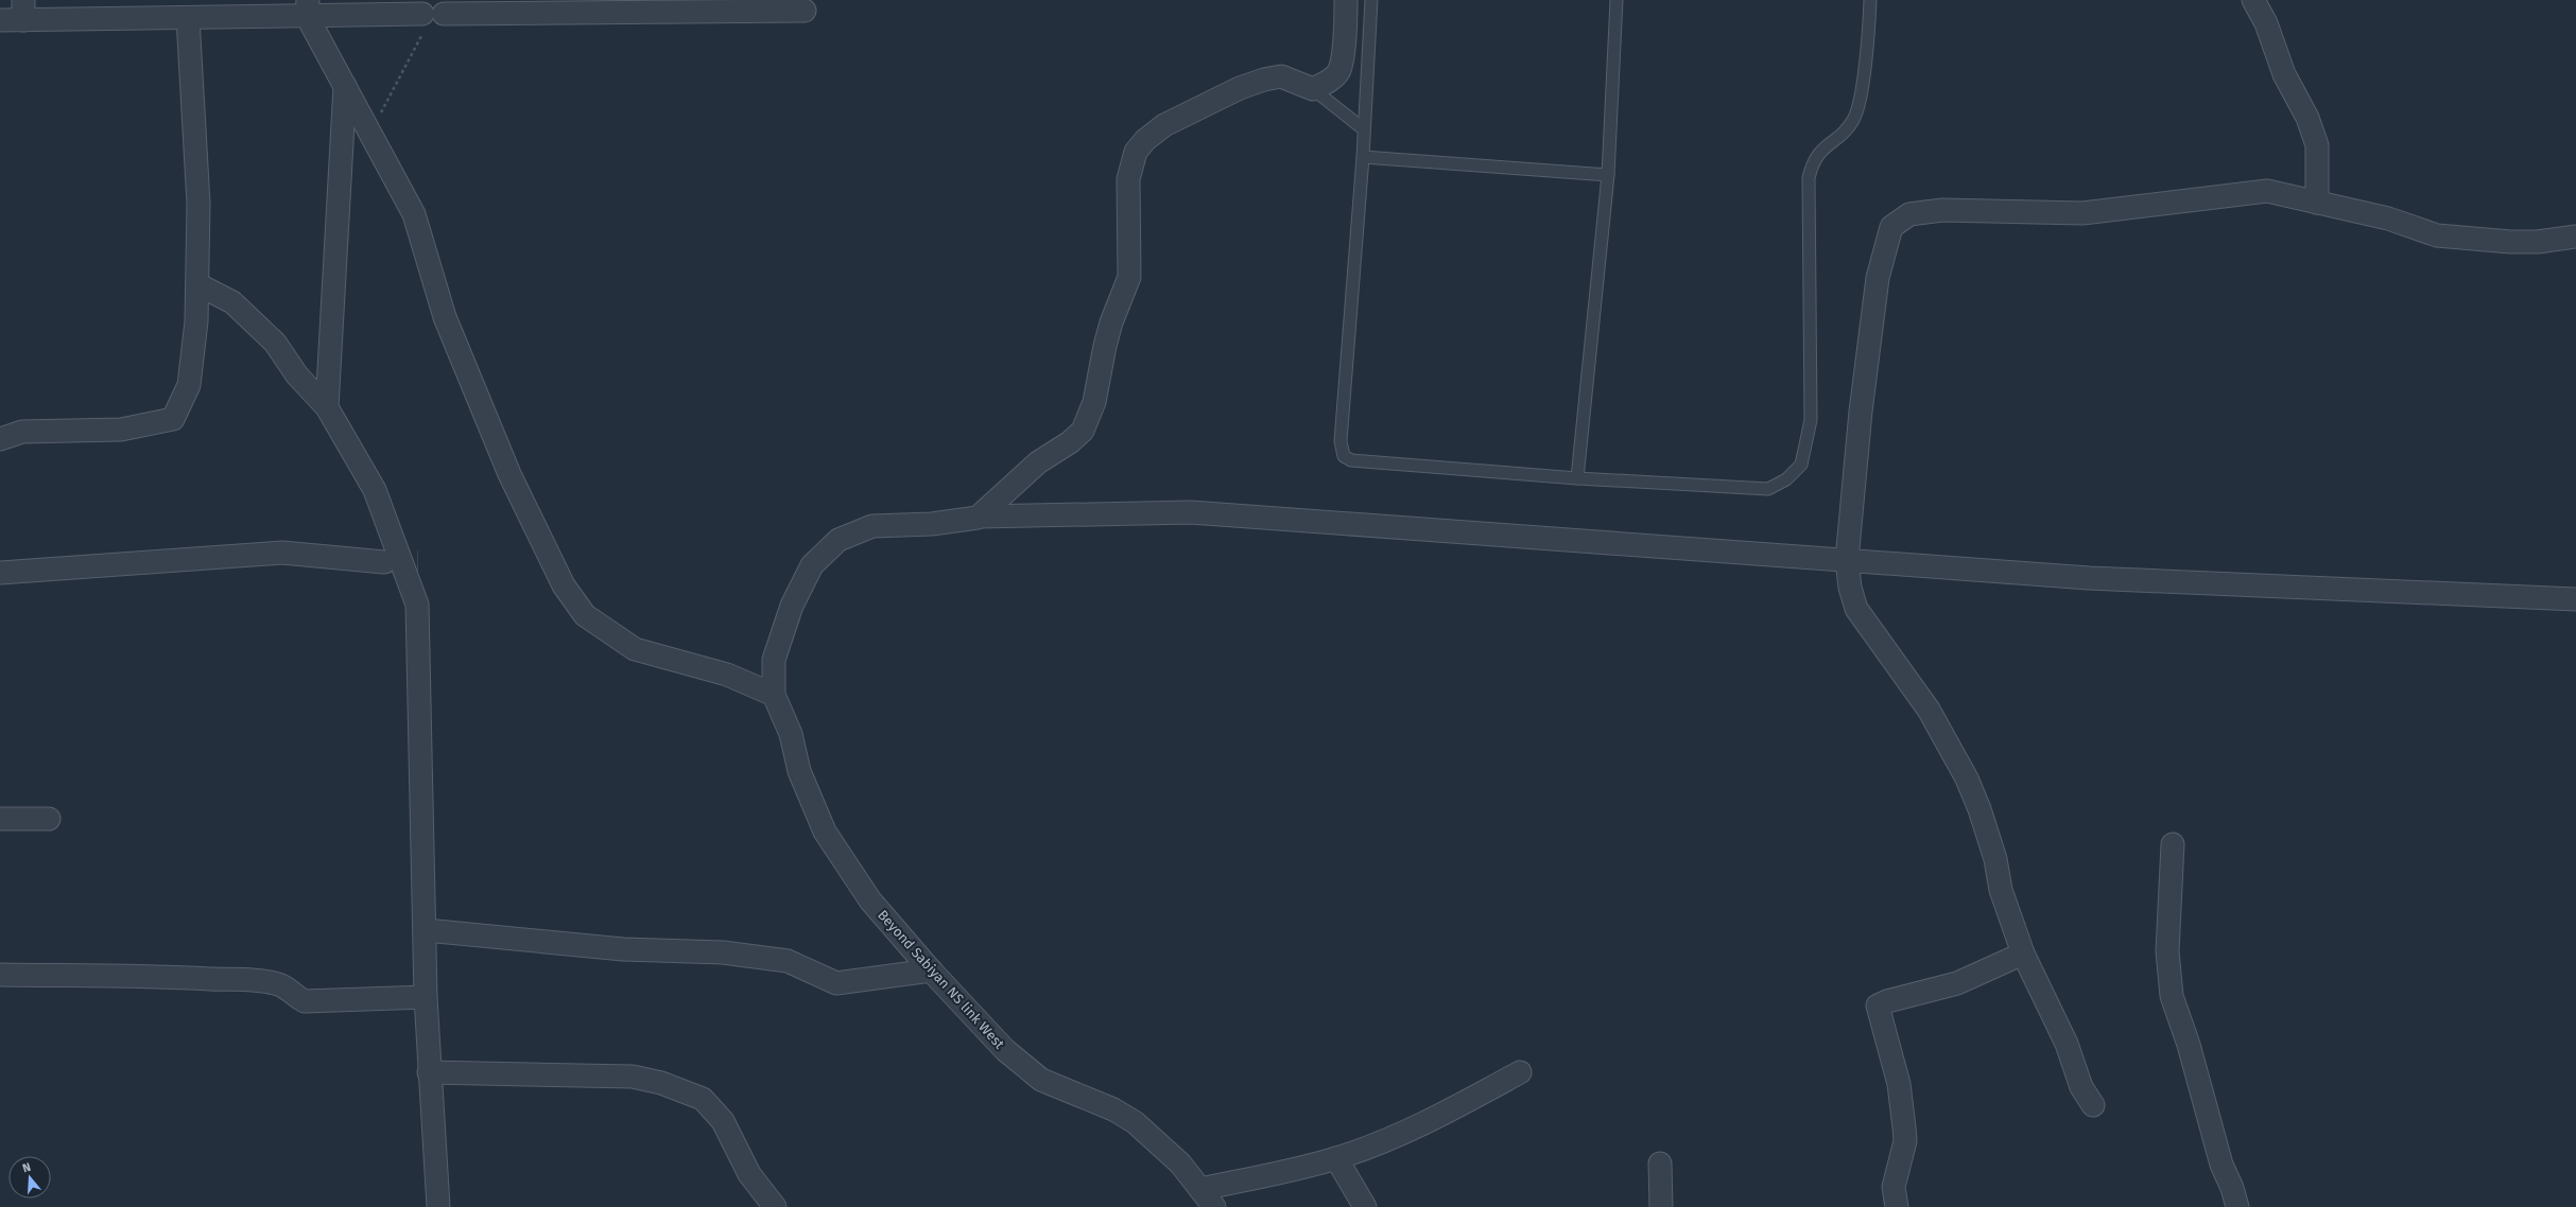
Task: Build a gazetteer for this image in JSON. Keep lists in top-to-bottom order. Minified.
{"streets":{"street":["Beyond Sabiyan NS link West"]},"north":"top"}
